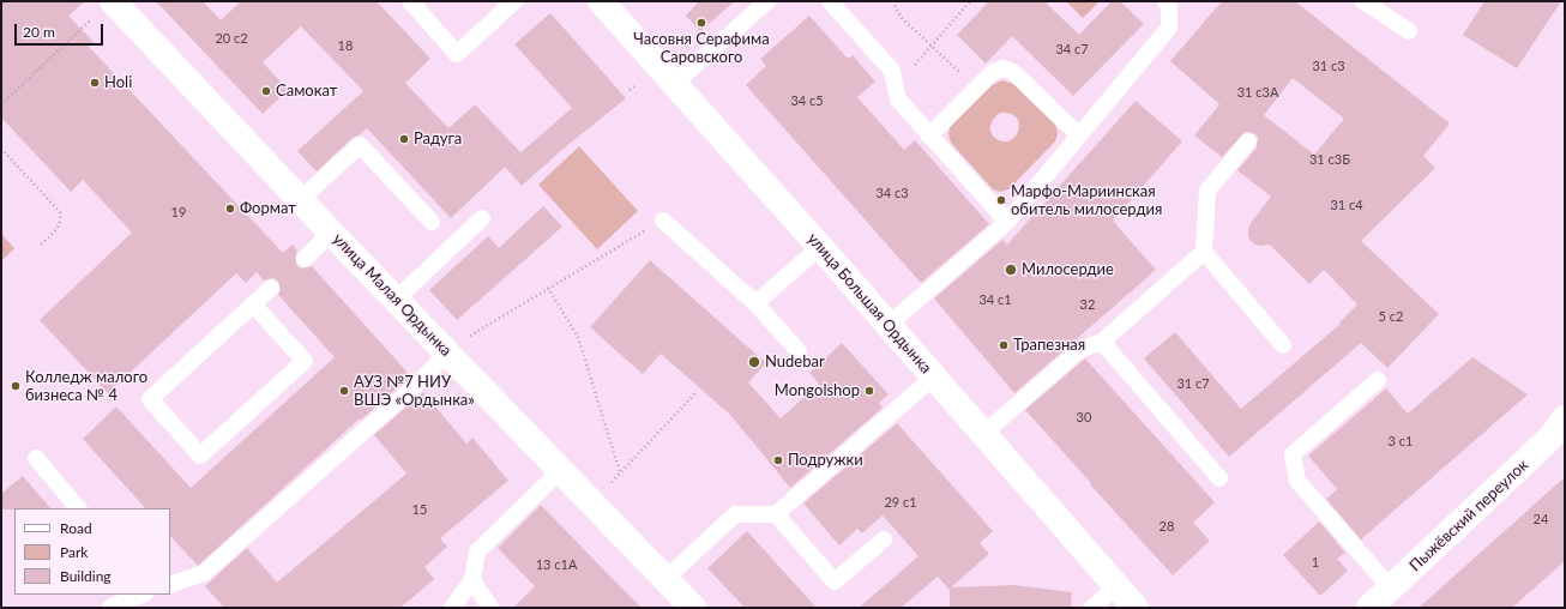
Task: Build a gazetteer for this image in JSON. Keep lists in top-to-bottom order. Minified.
{"streets":{"street":["улица Малая Ордынка","улица Большая Ордынка","Пыжёвский переулок"]},"places":["Часовня Серафима Саровского","Holi","Самокат","Радуга","Марфо-Мариинская обитель милосердия","Формат","Милосердие","Трапезная","Nudebar","Колледж малого бизнеса № 4","АУЗ №7 НИУ ВШЭ «Ордынка»","Mongolshop","Подружки"],"house_numbers":["20 с2","18","34 с7","31 с3","31 с3А","34 с5","31 с3Б","34 с3","31 с4","19","34 с1","32","5 с2","31 с7","30","3 с1","29 с1","15","24","28","1","13 с1А"],"legend":["Road","Park","Building"],"scale_bar":"20 m"}
